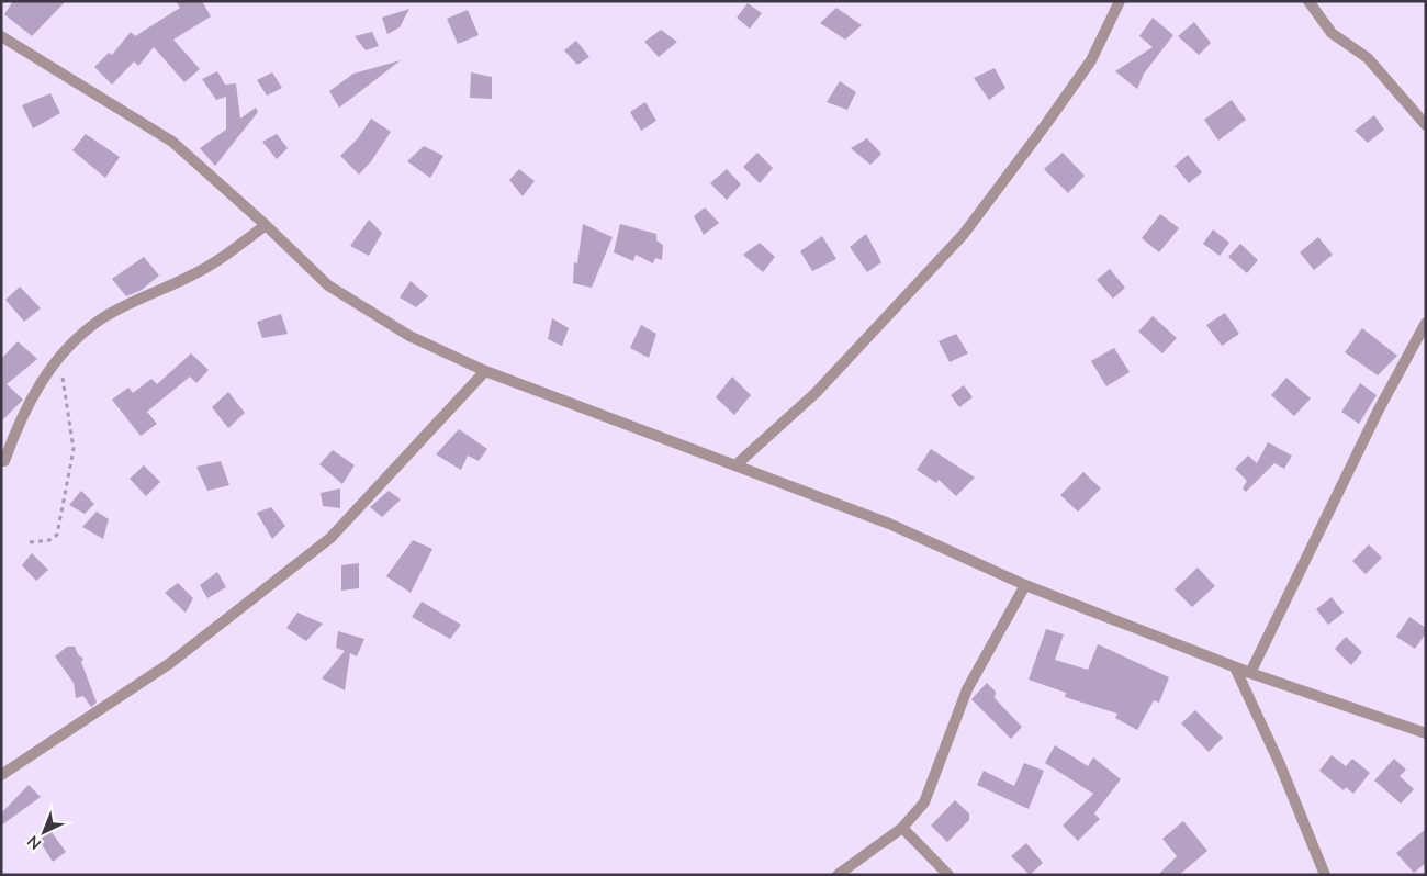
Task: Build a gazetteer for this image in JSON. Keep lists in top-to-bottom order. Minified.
{"north":"bottom left"}
